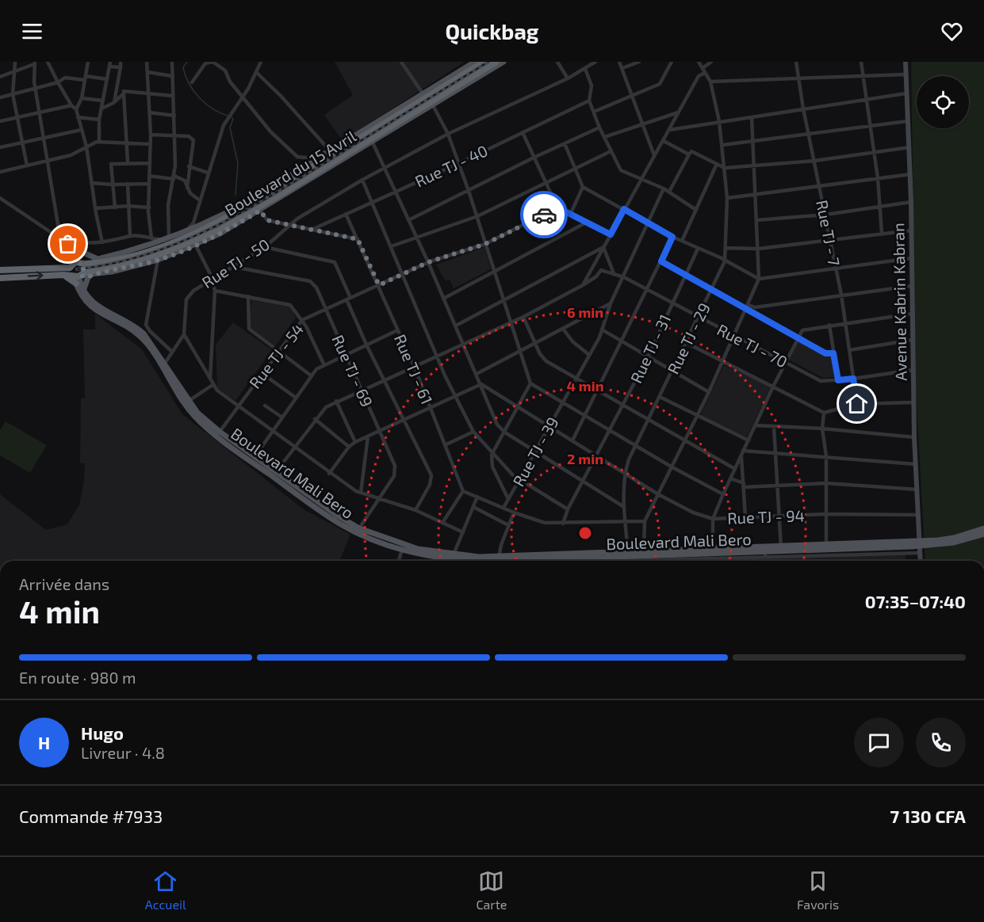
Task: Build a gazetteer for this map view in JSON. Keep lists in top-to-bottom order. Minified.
{"streets":{"highway":["Boulevard du 15 Avril"],"main road":["Boulevard Mali Bero"],"street":["Rue TJ - 40","Rue TJ - 7","Rue TJ - 50","Avenue Kabrin Kabran","Rue TJ - 29","Rue TJ - 70","Rue TJ - 31","Rue TJ - 54","Rue TJ - 61","Rue TJ - 69","Rue TJ - 39","Rue TJ - 94"]},"crossings":[["Rue TJ - 40","Rue TJ - 61"],["Boulevard du 15 Avril","Boulevard Mali Bero"],["Rue TJ - 7","Rue TJ - 70"],["Rue TJ - 50","Rue TJ - 69"],["Avenue Kabrin Kabran","Rue TJ - 70"],["Avenue Kabrin Kabran","Rue TJ - 94"],["Rue TJ - 29","Rue TJ - 70"],["Rue TJ - 29","Boulevard Mali Bero"],["Rue TJ - 29","Rue TJ - 94"],["Rue TJ - 70","Rue TJ - 31"],["Rue TJ - 70","Rue TJ - 39"],["Rue TJ - 31","Rue TJ - 94"],["Rue TJ - 54","Rue TJ - 61"],["Rue TJ - 54","Rue TJ - 69"],["Rue TJ - 54","Boulevard Mali Bero"],["Rue TJ - 69","Boulevard Mali Bero"],["Rue TJ - 39","Rue TJ - 94"]],"page":{"header":"Quickbag","heading":["4 min","Arrivée dans","07:35–07:40"],"panel":["Hugo","Livreur · 4.8","Commande #7933","7 130 CFA"],"bar":"En route · 980 m","round":"H","tabs":["Accueil","Carte","Favoris"]},"rings":["6 min","4 min","2 min"]}
